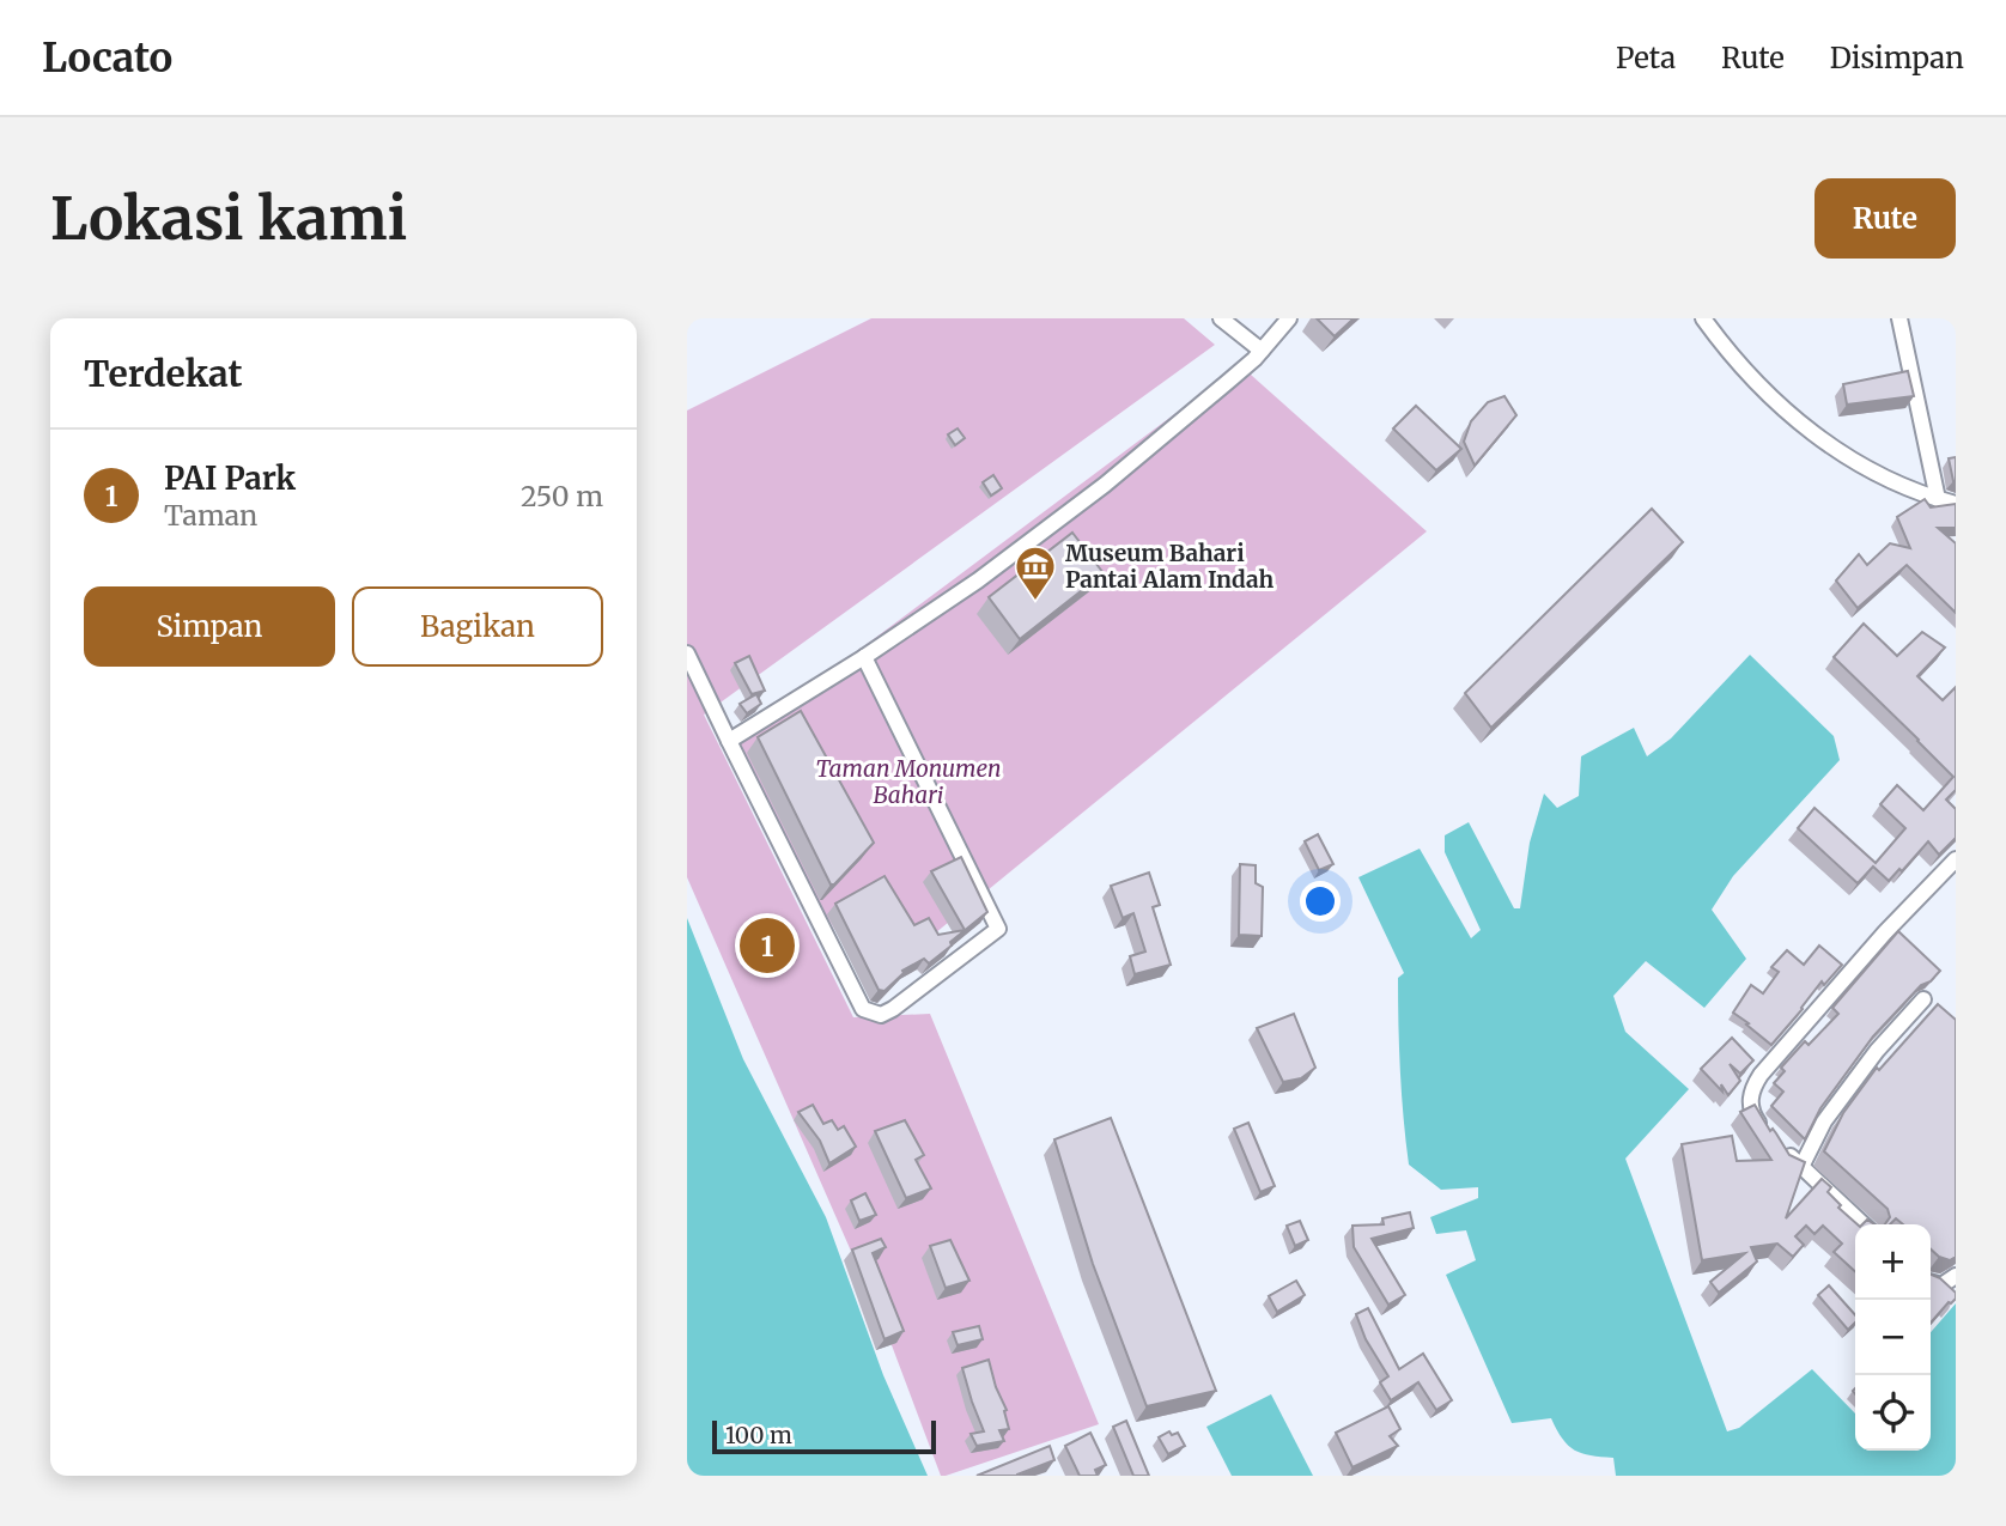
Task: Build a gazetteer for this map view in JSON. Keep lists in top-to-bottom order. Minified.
{"parks":["Taman Monumen Bahari"],"places":{"museum":["Museum Bahari Pantai Alam Indah"]},"scale_bar":"100 m","page":{"header":"Locato","nav":["Peta","Rute","Disimpan"],"buttons":["Rute",["Simpan","Bagikan"]],"title":"Lokasi kami","heading":"Terdekat","list":[{"mark":"1","name":"PAI Park","note":"Taman","value":"250 m"}],"pins":"1","map_buttons":["+","−"],"scale":"100 m"}}
